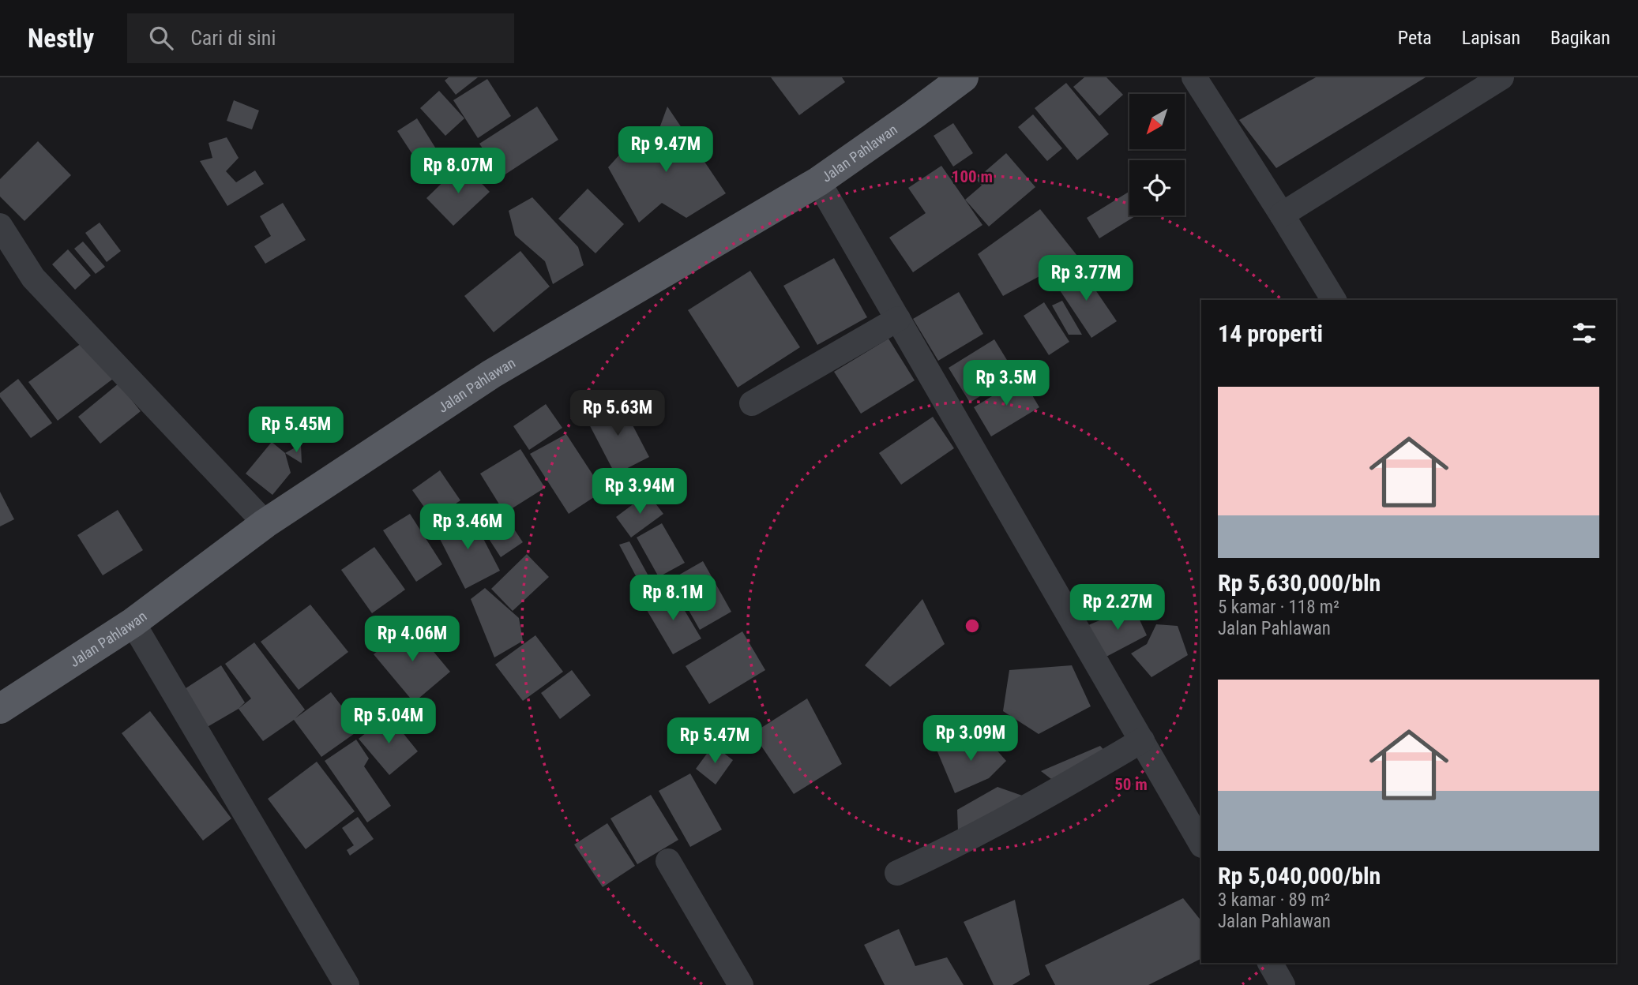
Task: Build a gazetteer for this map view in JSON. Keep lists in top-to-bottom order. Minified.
{"streets":{"main road":["Jalan Pahlawan"]},"north":"bottom left","page":{"header":"Nestly","search":"Cari di sini","nav":["Peta","Lapisan","Bagikan"],"price":["Rp 9.47M","Rp 8.07M","Rp 3.77M","Rp 3.5M","Rp 5.63M","Rp 5.45M","Rp 3.94M","Rp 3.46M","Rp 8.1M","Rp 2.27M","Rp 4.06M","Rp 5.04M","Rp 3.09M","Rp 5.47M"],"heading":"14 properti","list":[{"name":"Rp 5,630,000/bln","note":"5 kamar · 118 m² · Jalan Pahlawan"},{"name":"Rp 5,040,000/bln","note":"3 kamar · 89 m² · Jalan Pahlawan"}]},"rings":["100 m","50 m"]}
